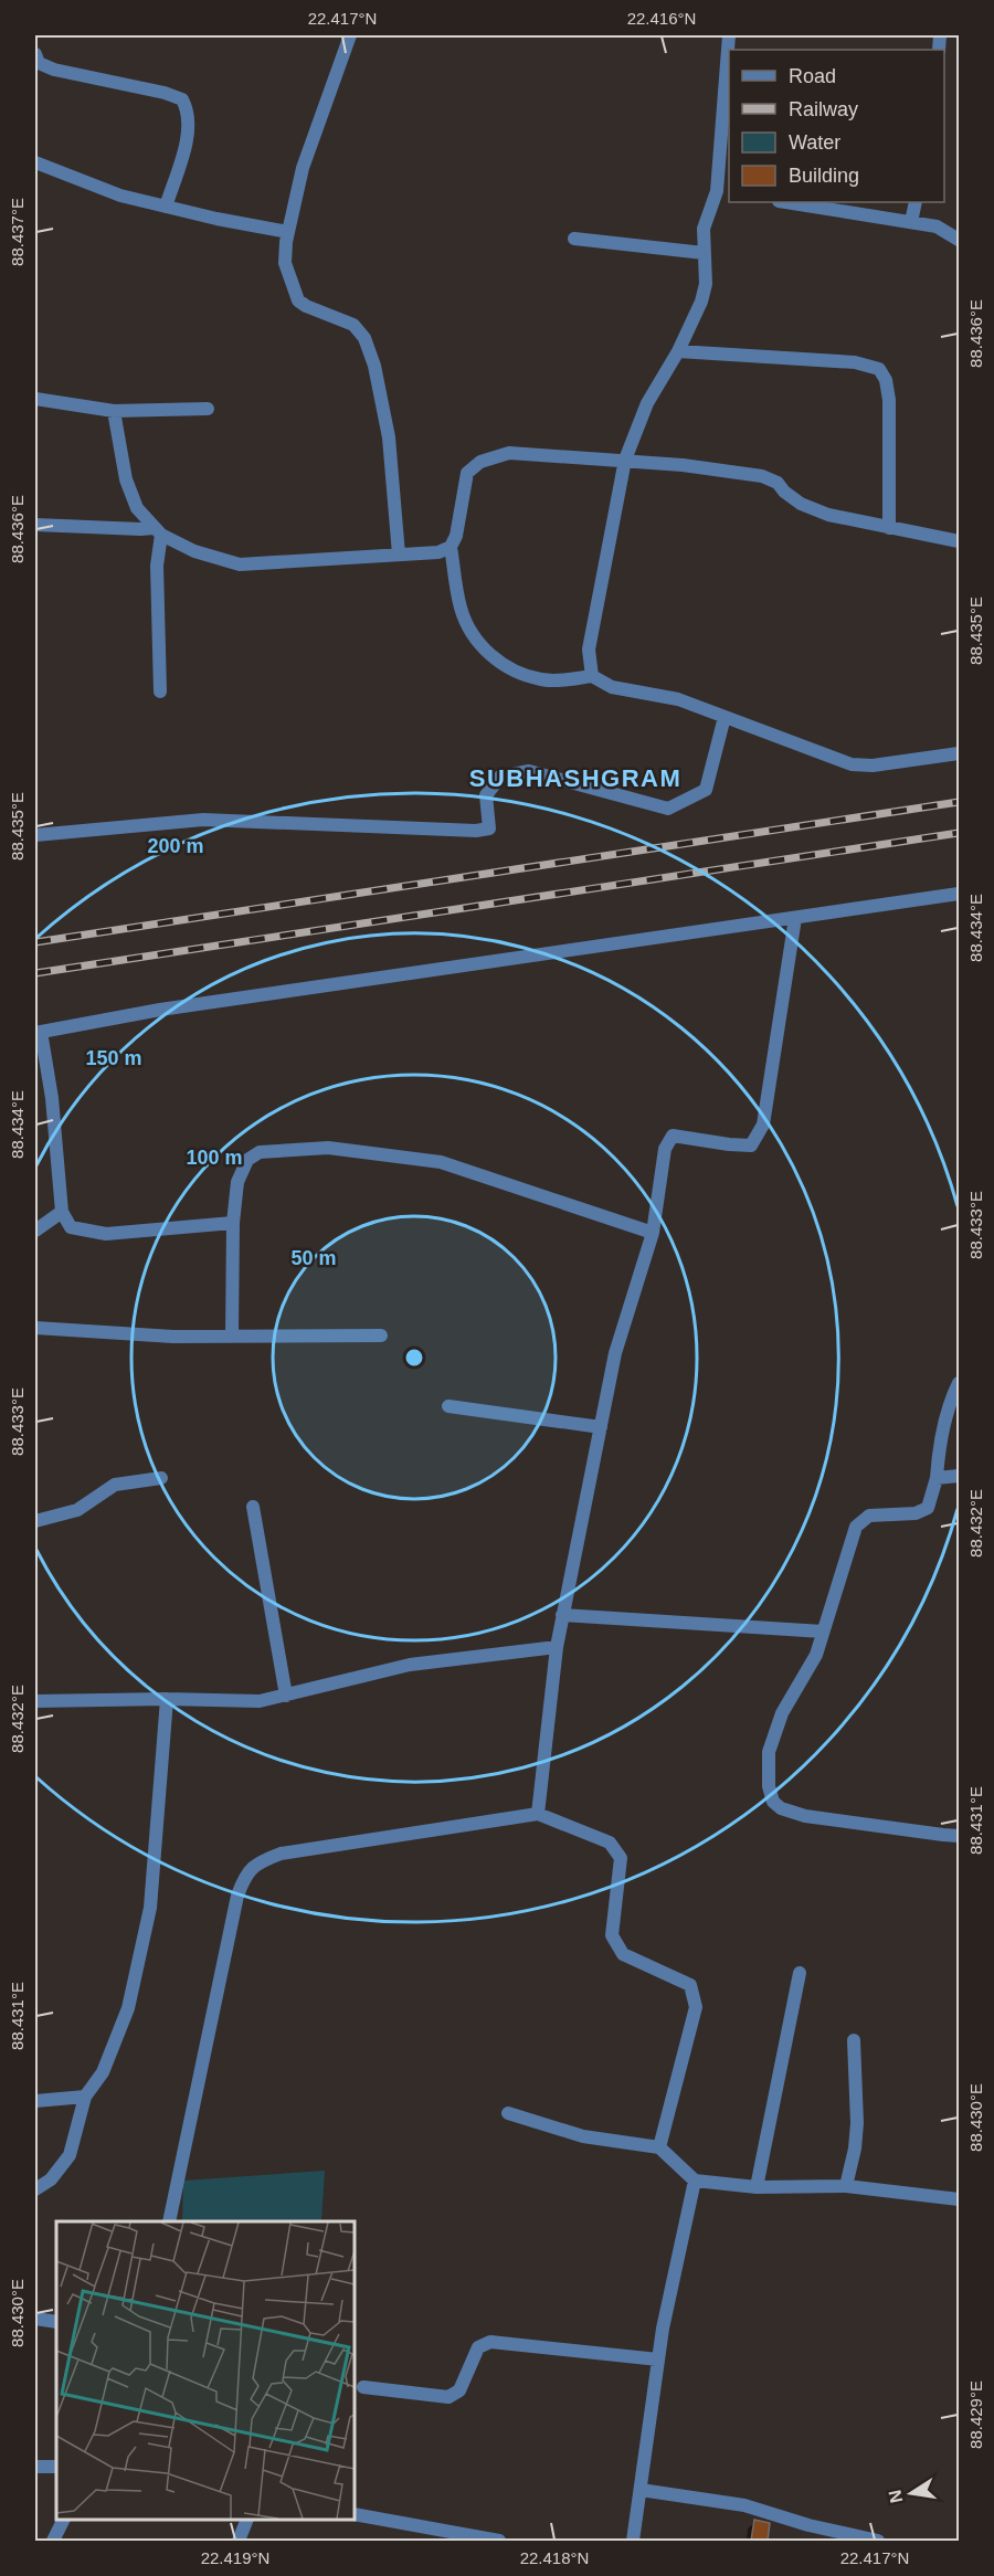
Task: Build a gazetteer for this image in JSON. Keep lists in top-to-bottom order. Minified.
{"districts":["SUBHASHGRAM"],"legend":["Road","Railway","Water","Building"],"north":"left","coordinates":["22.417°N","22.416°N","88.437°E","88.436°E","88.435°E","88.434°E","88.433°E","88.432°E","88.431°E","88.430°E","88.429°E","22.419°N","22.418°N"],"rings":["200 m","150 m","100 m","50 m"]}
